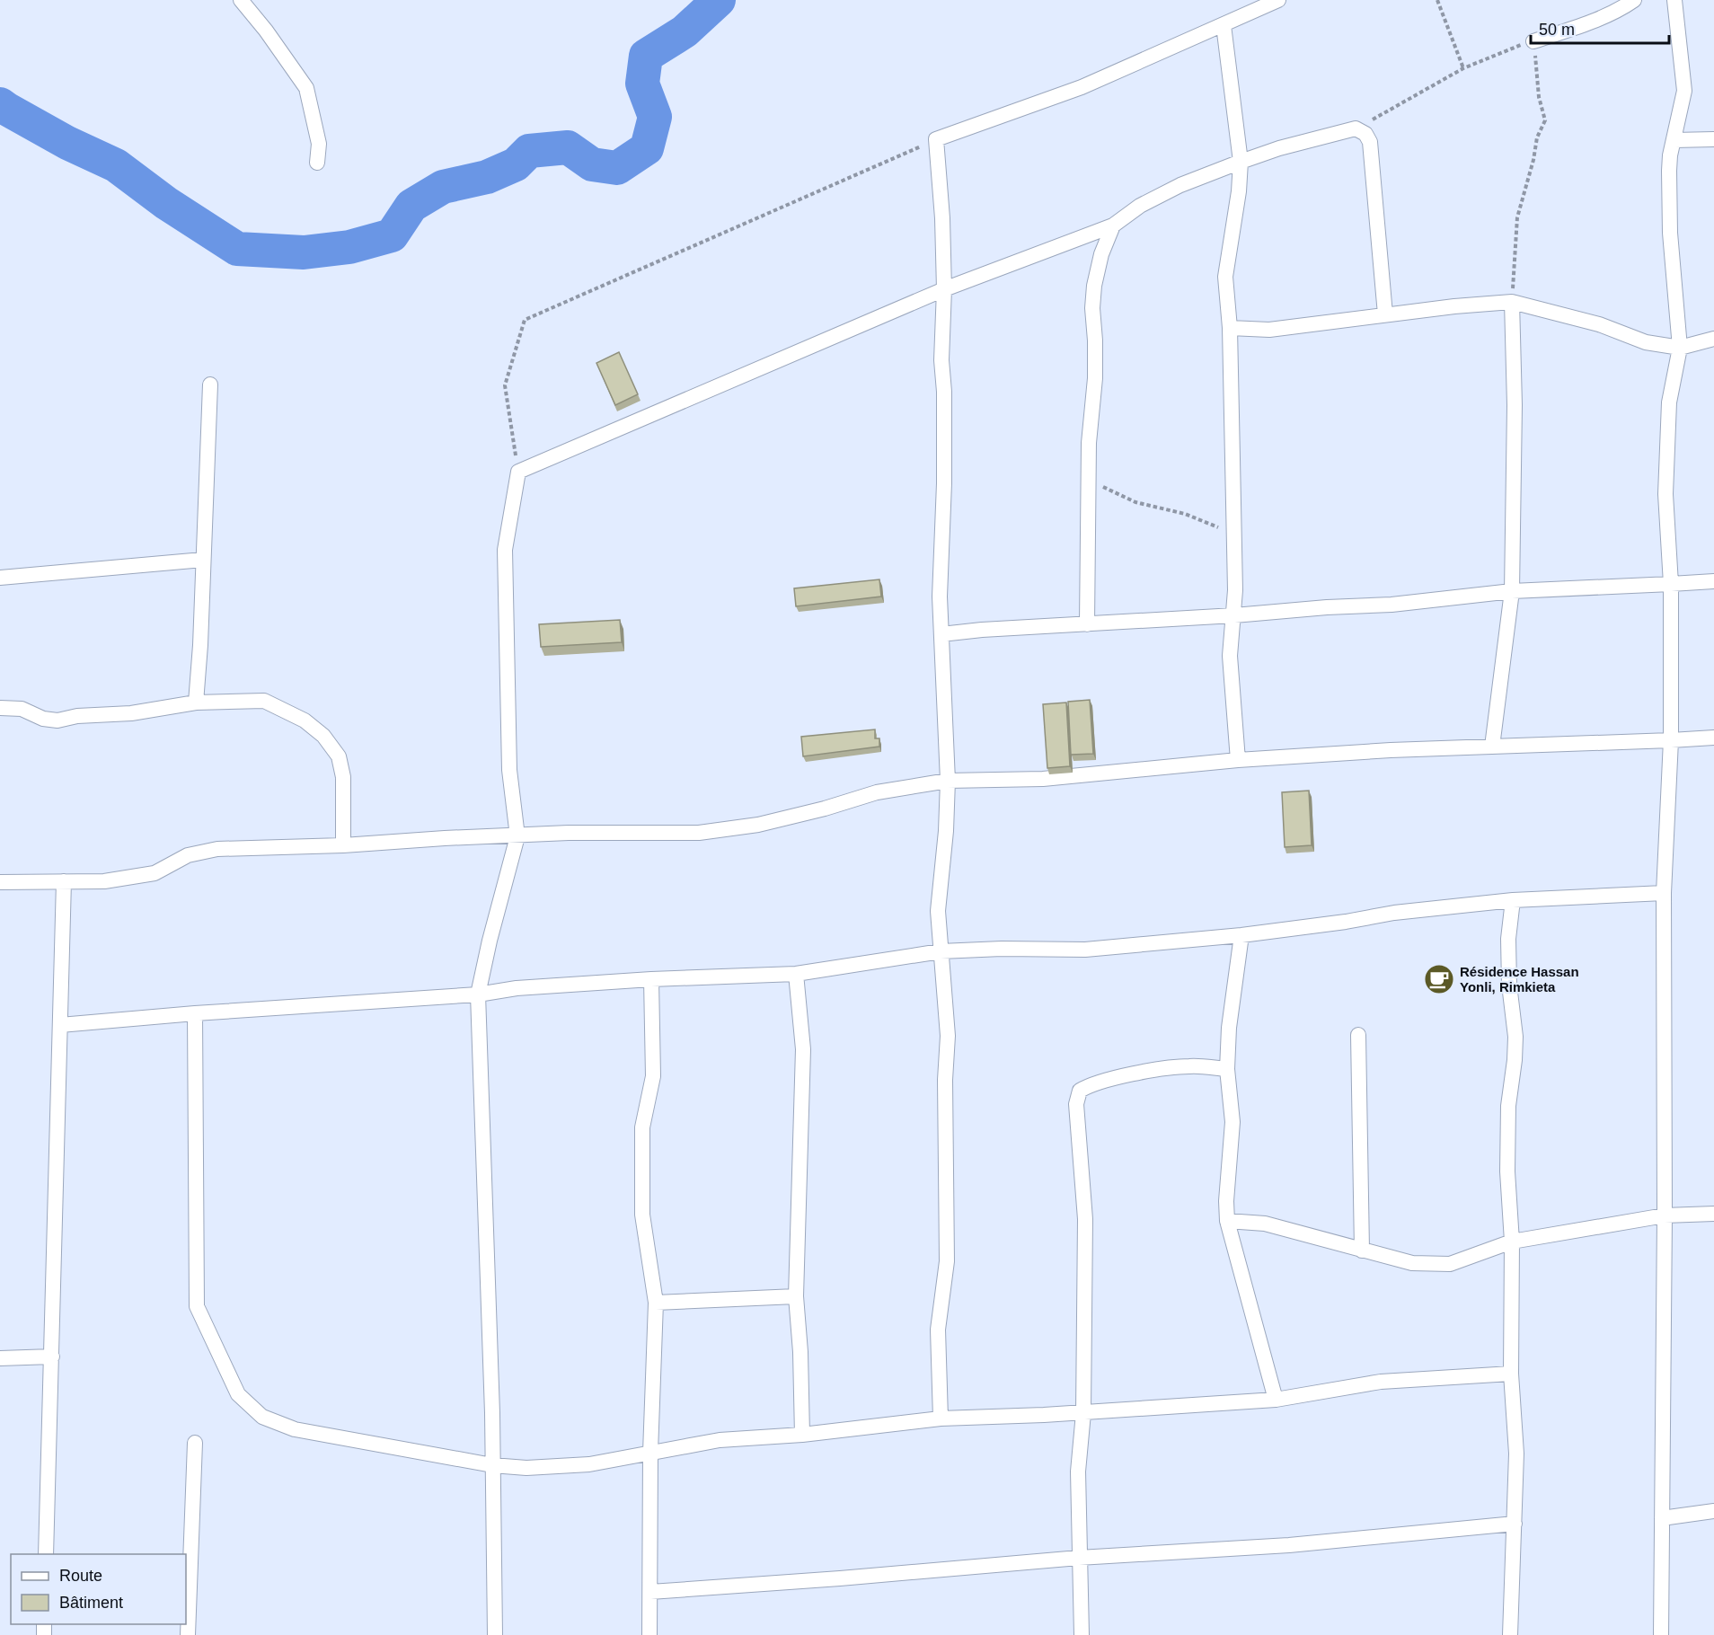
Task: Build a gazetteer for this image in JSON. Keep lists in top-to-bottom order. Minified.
{"places":{"cafe":["Résidence Hassan Yonli, Rimkieta"]},"legend":["Route","Bâtiment"],"scale_bar":"50 m"}
